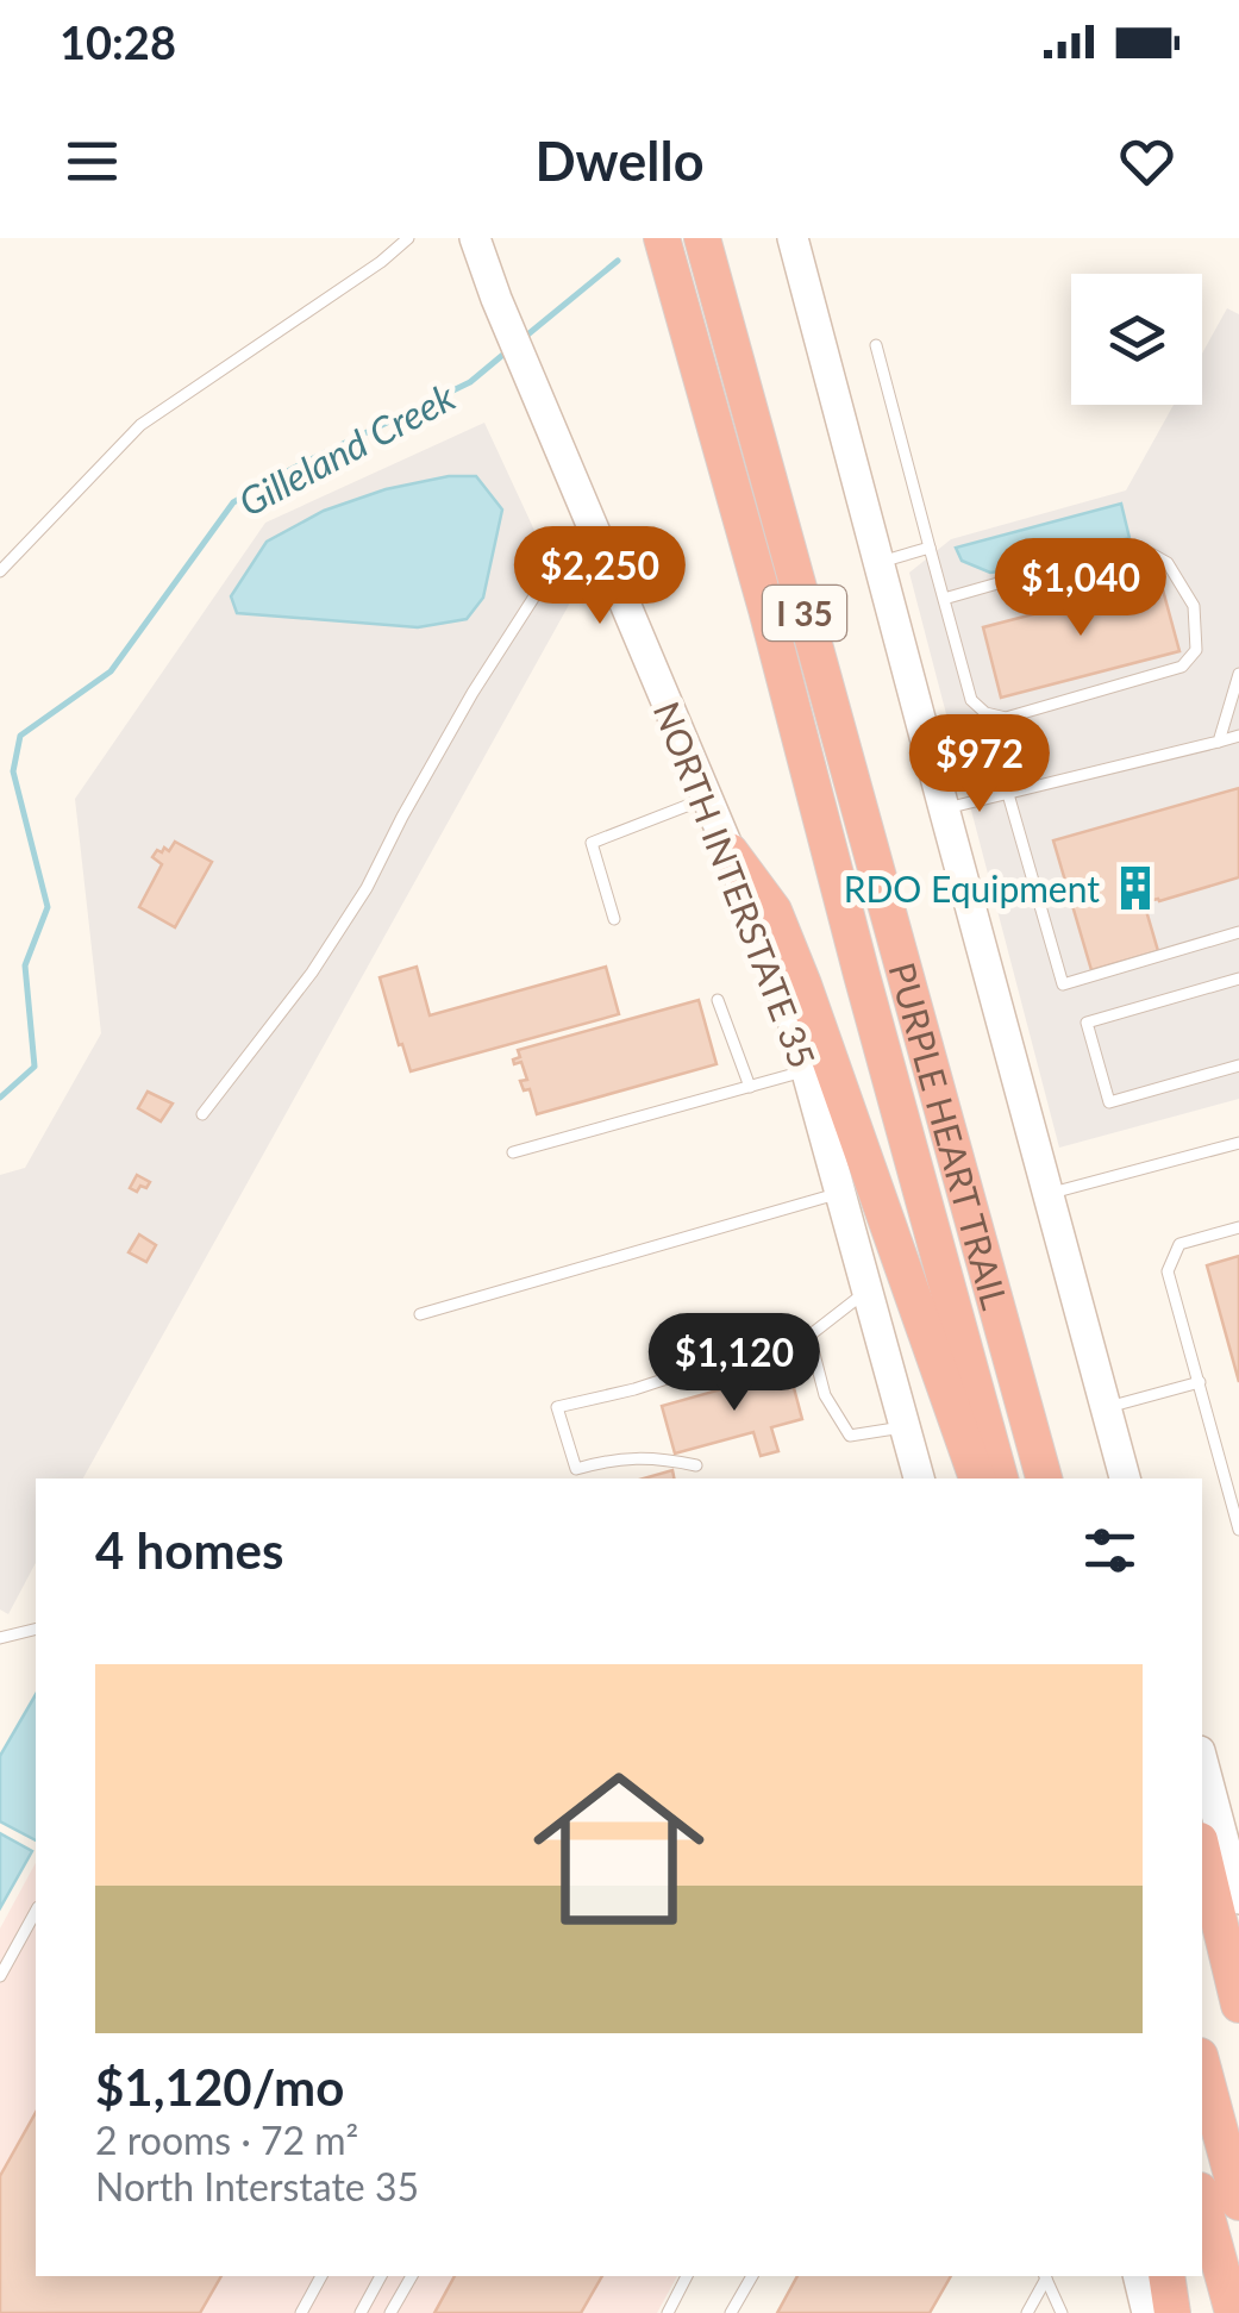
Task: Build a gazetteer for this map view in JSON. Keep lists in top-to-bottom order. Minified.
{"streets":{"highway":["I 35","PURPLE HEART TRAIL"],"main road":["NORTH INTERSTATE 35"]},"water":["Gilleland Creek"],"places":{"building":["RDO Equipment"]},"page":{"status":"10:28","header":"Dwello","price":["$2,250","$1,040","$972","$1,120"],"heading":"4 homes","list":[{"name":"$1,120/mo","note":"2 rooms · 72 m² · North Interstate 35"}]}}
